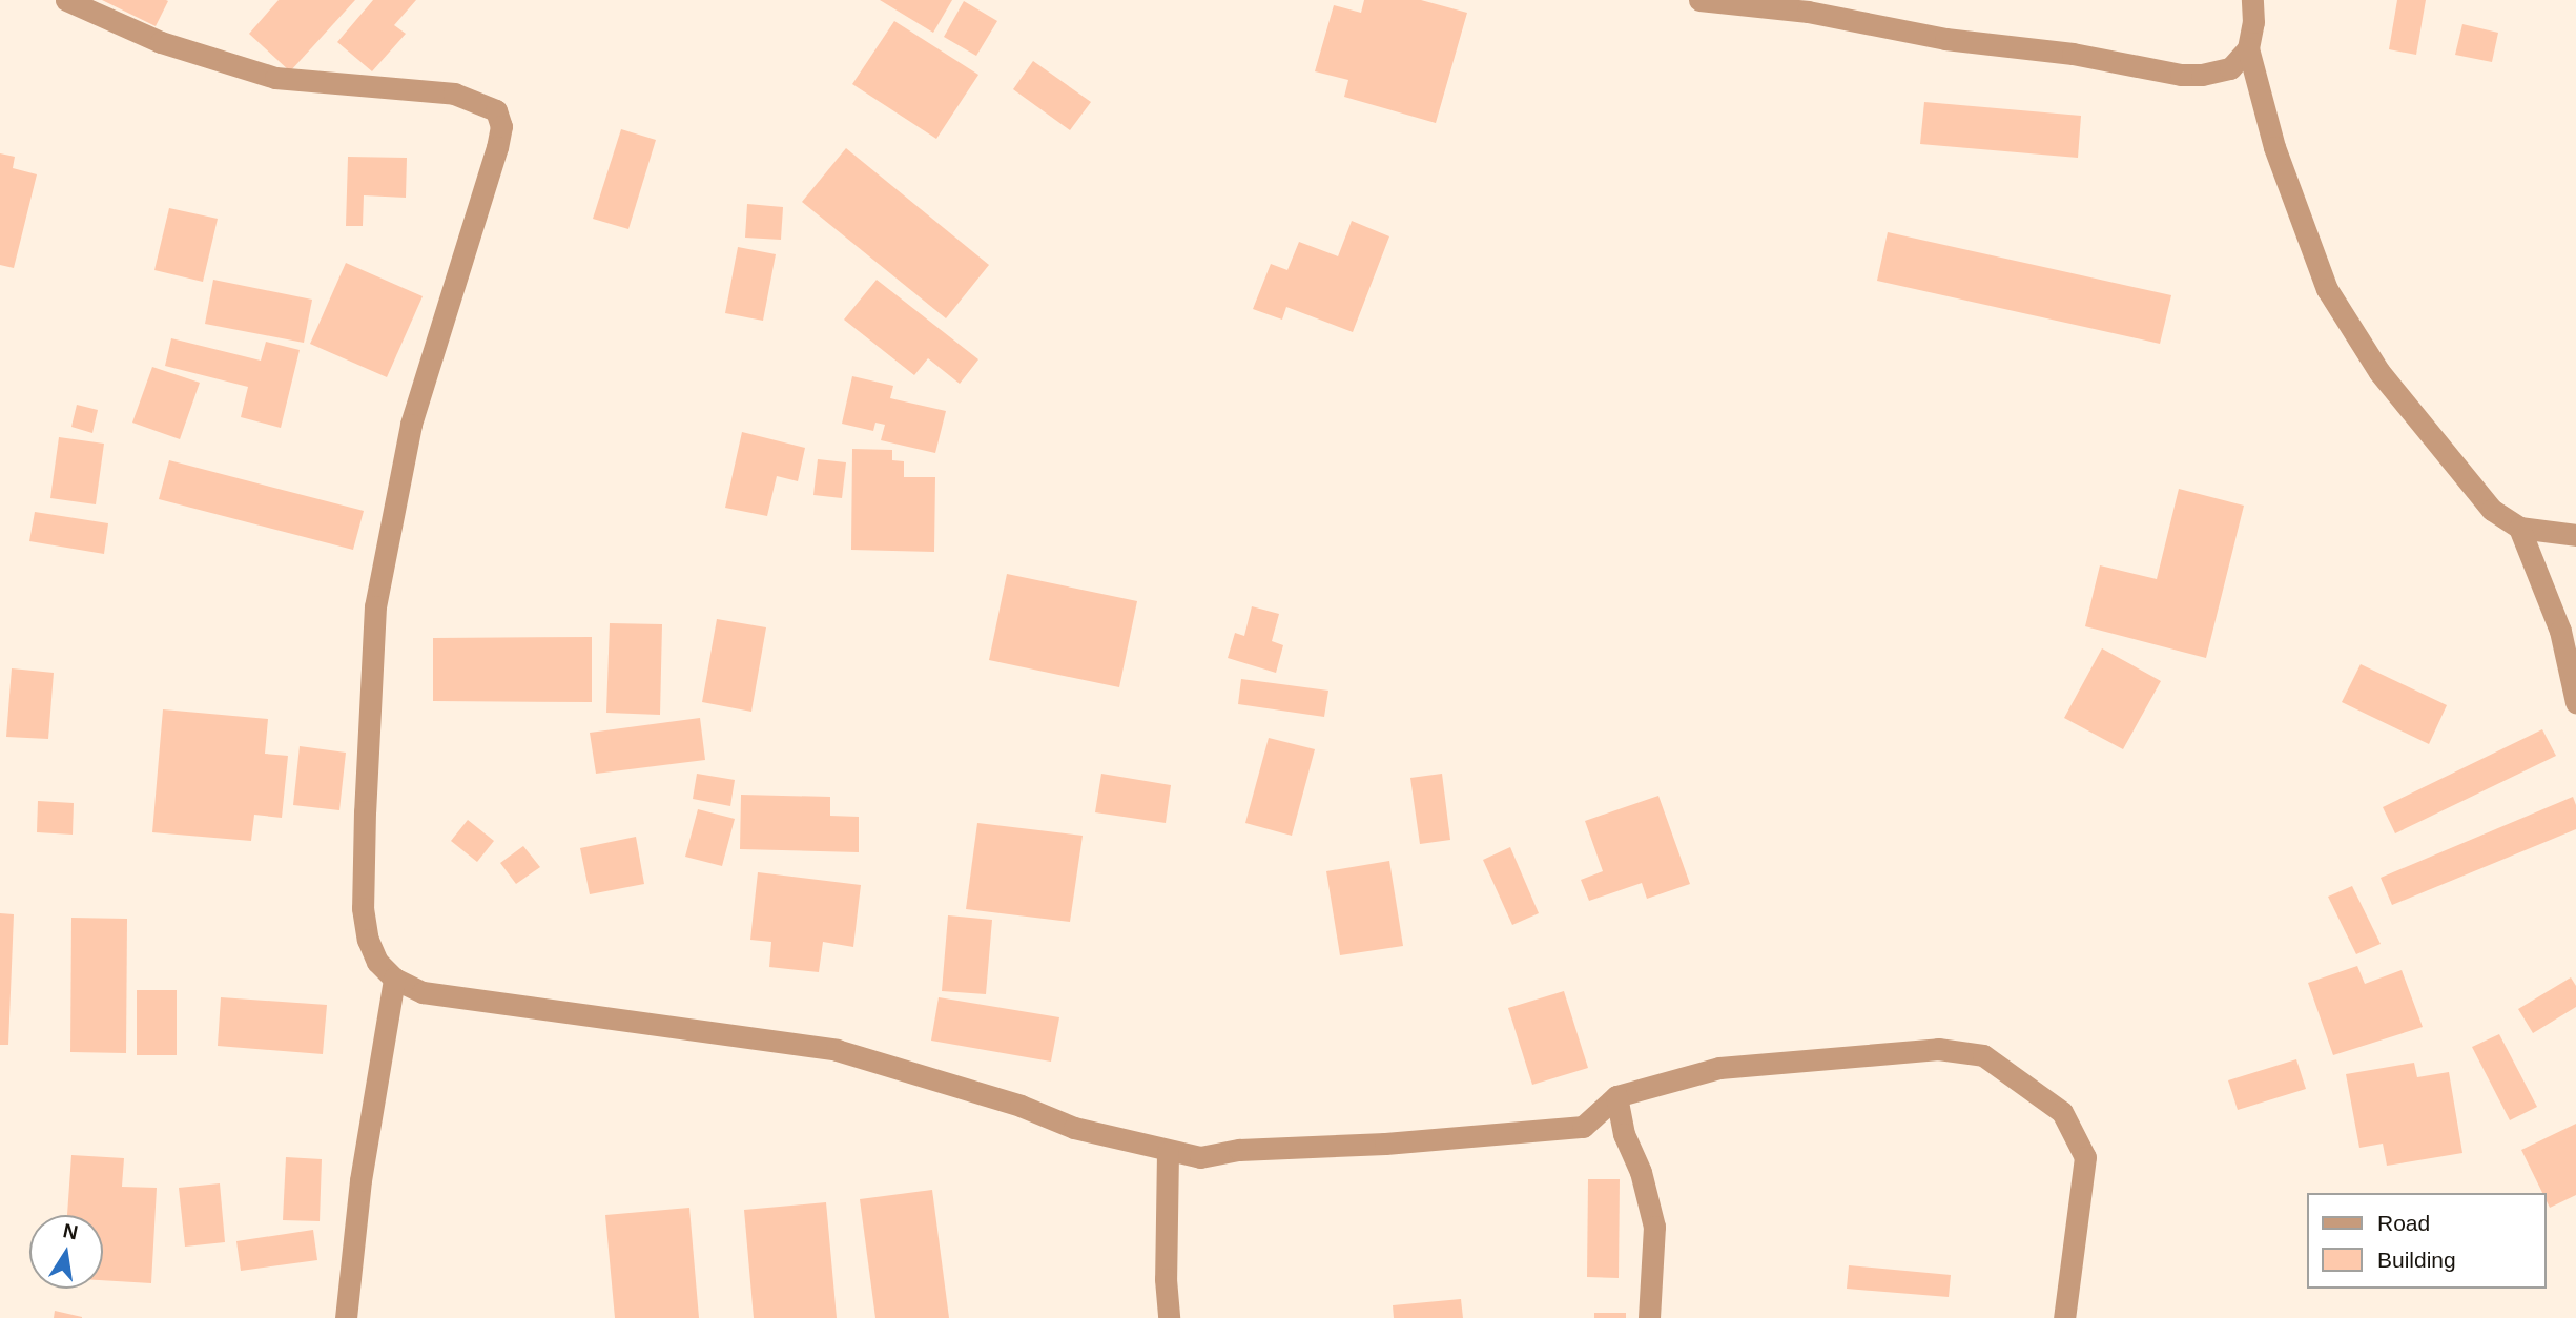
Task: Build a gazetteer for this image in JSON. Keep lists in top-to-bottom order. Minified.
{"legend":["Road","Building"],"north":"top"}
